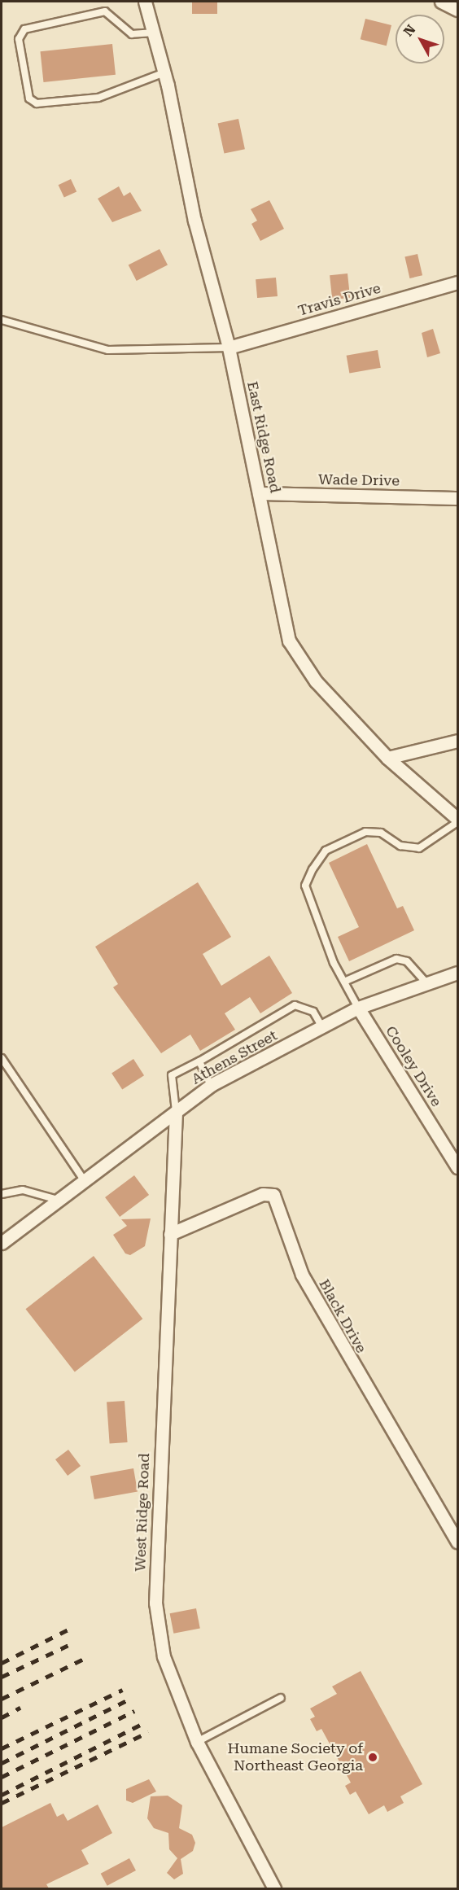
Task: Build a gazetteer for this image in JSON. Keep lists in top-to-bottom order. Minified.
{"streets":{"street":["Travis Drive","East Ridge Road","Wade Drive","Athens Street","Cooley Drive","Black Drive","West Ridge Road"]},"crossings":[["Travis Drive","East Ridge Road"],["East Ridge Road","Wade Drive"],["Athens Street","Cooley Drive"],["Athens Street","West Ridge Road"],["Black Drive","West Ridge Road"]],"places":["Humane Society of Northeast Georgia"],"north":"top left"}
